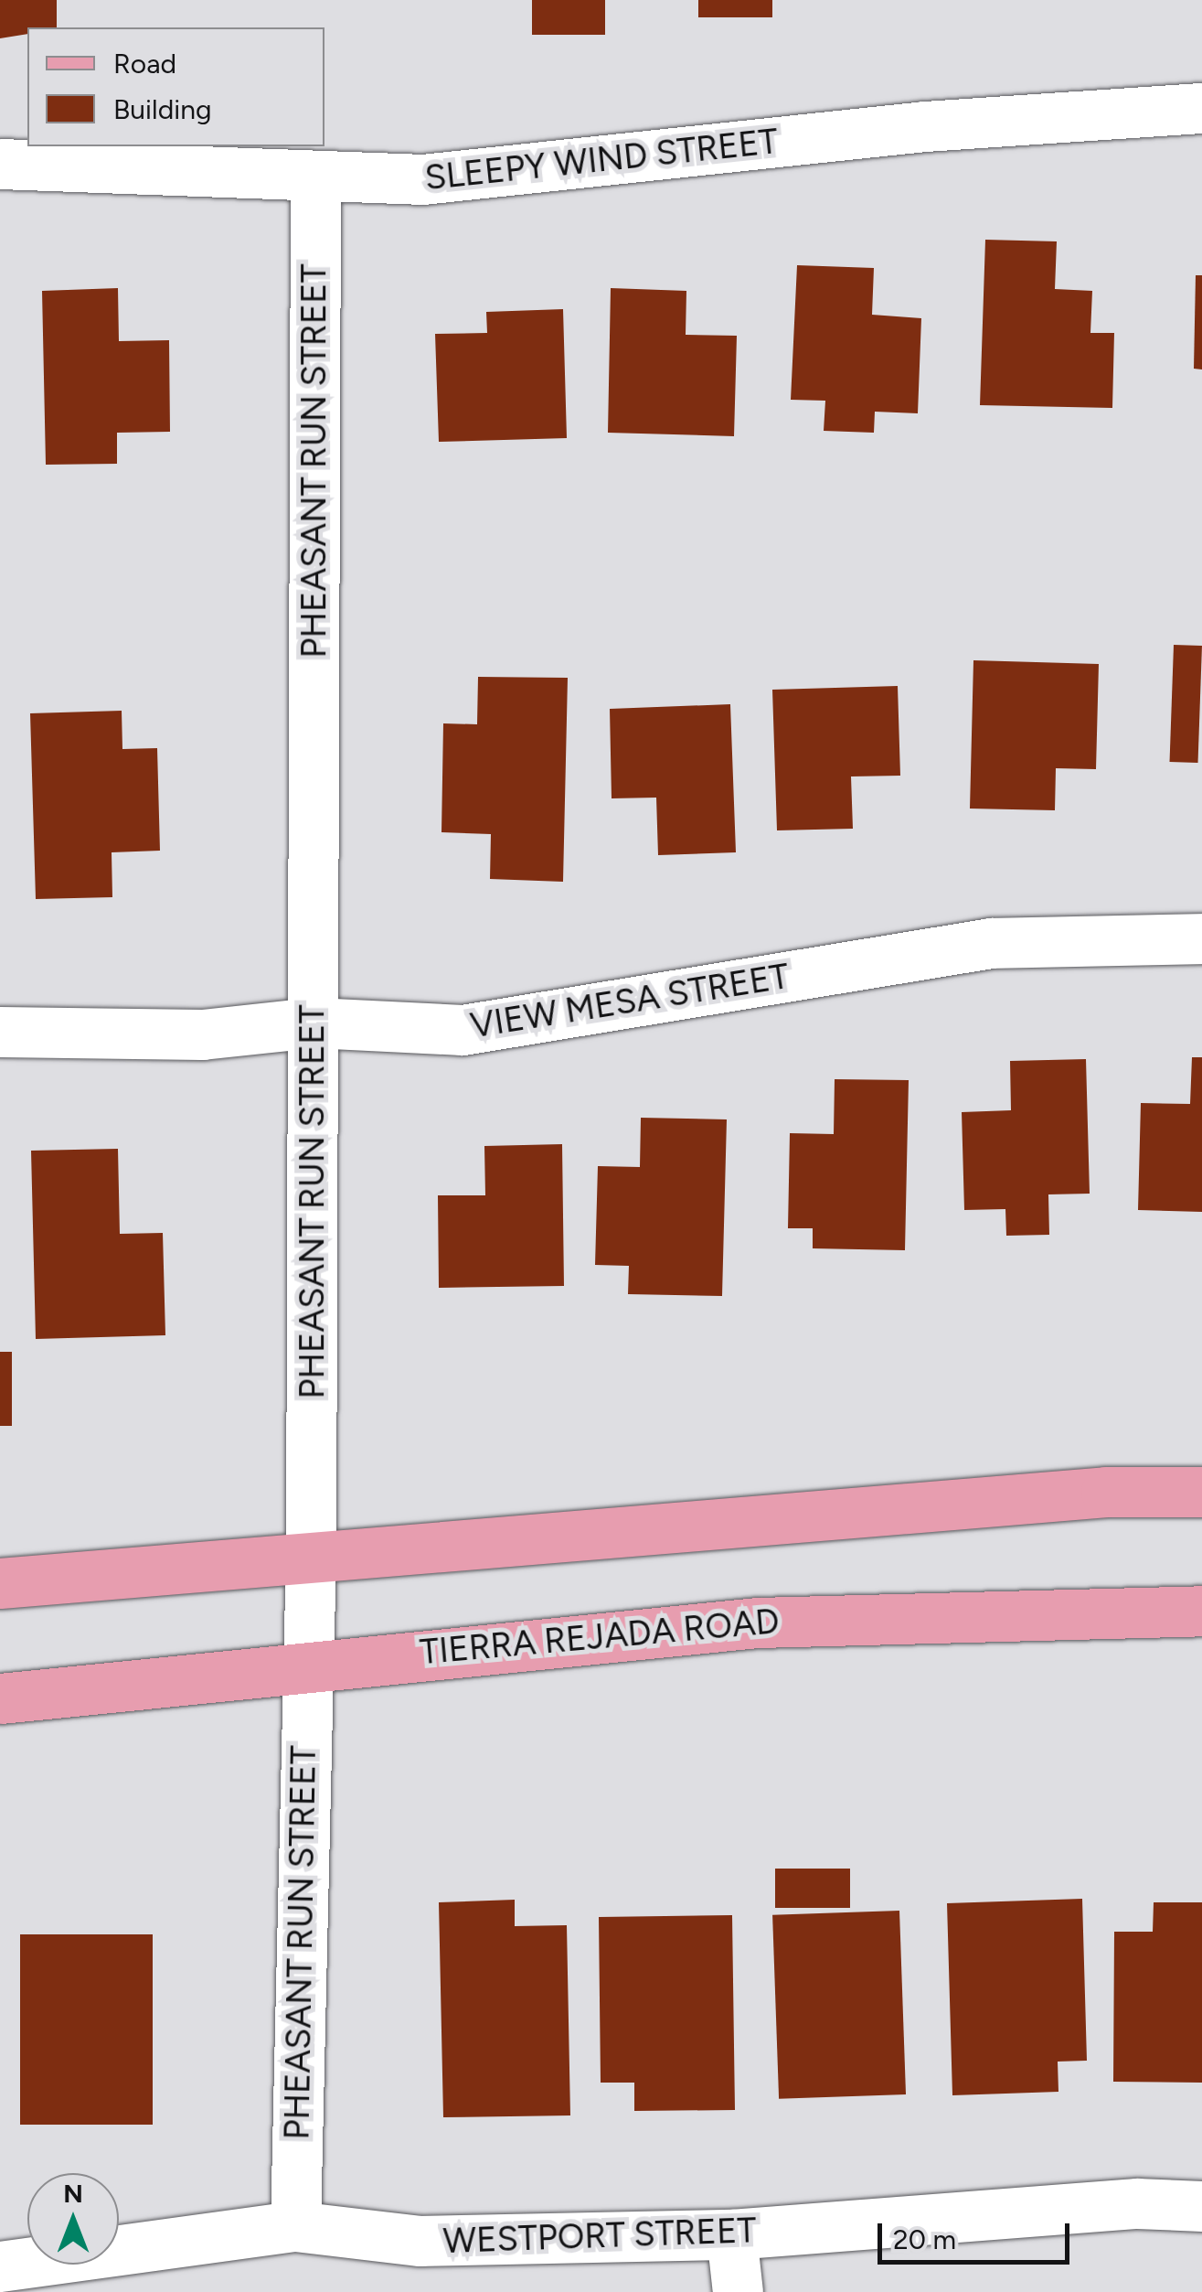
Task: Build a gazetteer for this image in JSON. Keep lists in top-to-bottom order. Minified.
{"streets":{"main road":["TIERRA REJADA ROAD"],"street":["SLEEPY WIND STREET","PHEASANT RUN STREET","VIEW MESA STREET","WESTPORT STREET"]},"crossings":[["SLEEPY WIND STREET","PHEASANT RUN STREET"],["PHEASANT RUN STREET","VIEW MESA STREET"],["PHEASANT RUN STREET","TIERRA REJADA ROAD"],["PHEASANT RUN STREET","WESTPORT STREET"]],"legend":["Road","Building"],"scale_bar":"20 m","north":"top"}
